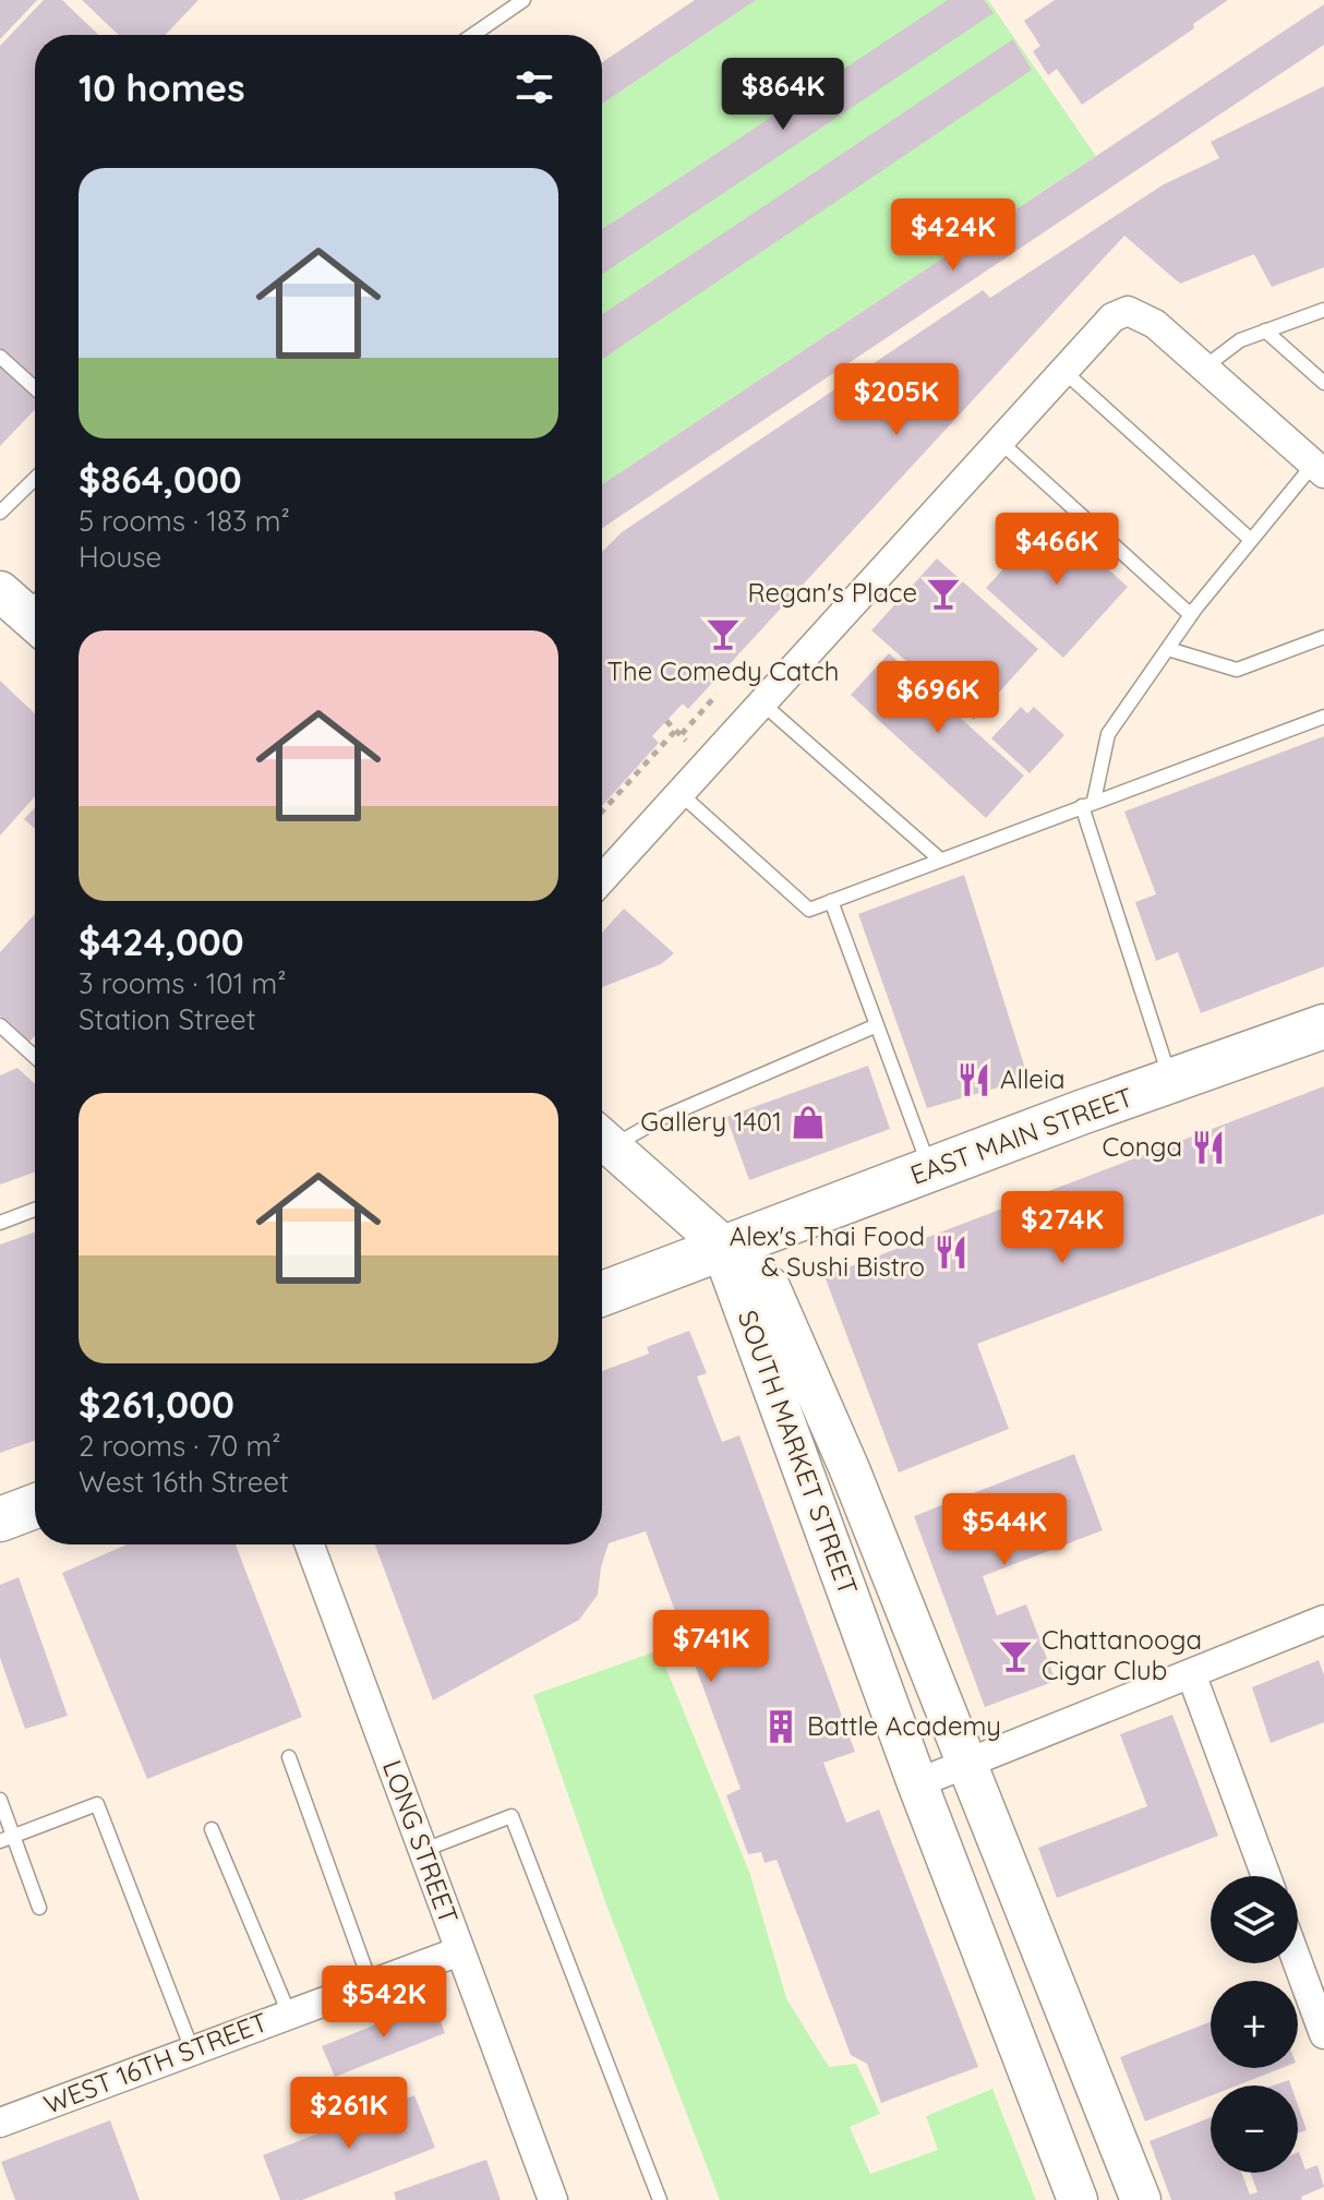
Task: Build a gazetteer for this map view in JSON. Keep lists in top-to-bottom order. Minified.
{"streets":{"main road":["EAST MAIN STREET","SOUTH MARKET STREET"],"street":["LONG STREET","WEST 16TH STREET"]},"crossings":[["EAST MAIN STREET","SOUTH MARKET STREET"],["LONG STREET","WEST 16TH STREET"]],"places":{"bar":["Regan's Place","The Comedy Catch","Chattanooga Cigar Club"],"restaurant":["Alleia","Conga","Alex's Thai Food & Sushi Bistro"],"shop":["Gallery 1401"],"building":["Battle Academy"]},"page":{"heading":"10 homes","price":["$864K","$424K","$205K","$466K","$696K","$274K","$544K","$741K","$542K","$261K"],"list":[{"name":"$864,000","note":"5 rooms · 183 m² · House"},{"name":"$424,000","note":"3 rooms · 101 m² · Station Street"},{"name":"$261,000","note":"2 rooms · 70 m² · West 16th Street"}],"map_buttons":["+","−"]}}
